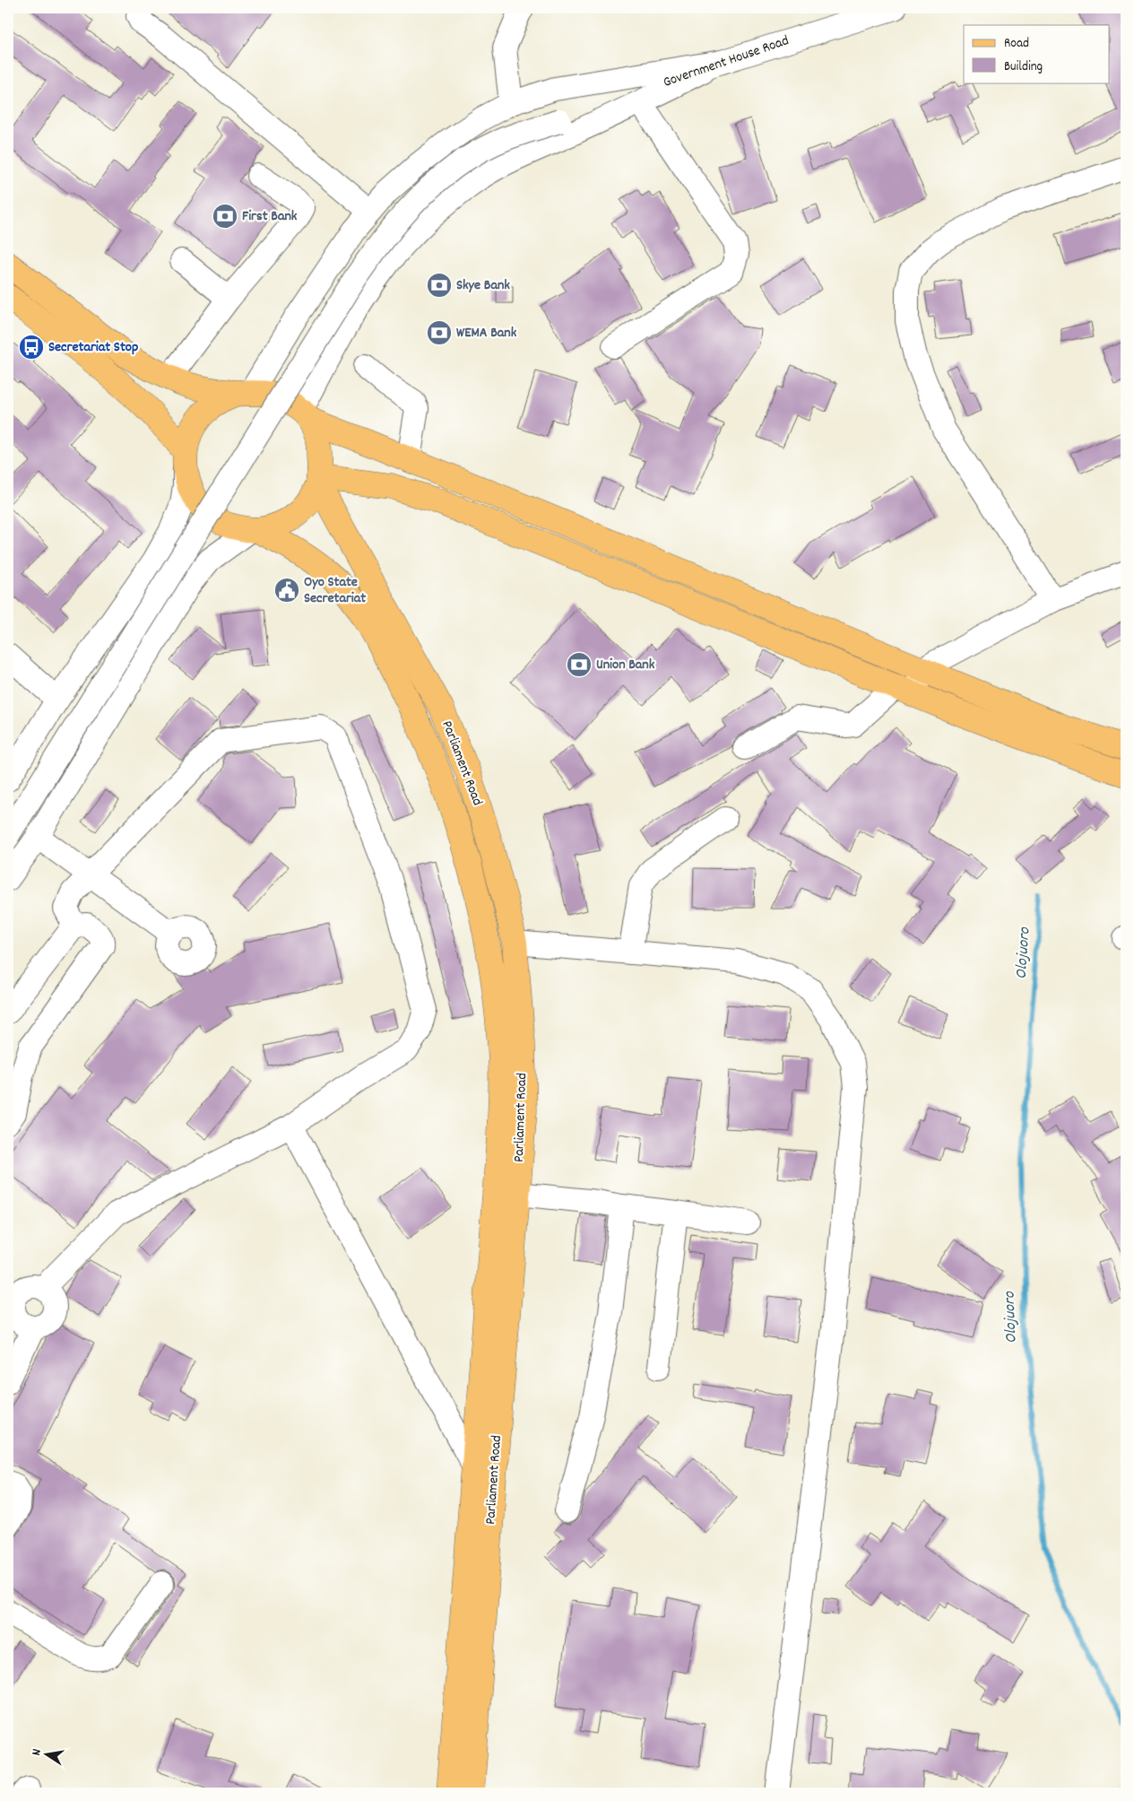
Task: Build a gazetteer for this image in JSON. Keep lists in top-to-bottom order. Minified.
{"streets":{"main road":["Parliament Road"],"street":["Government House Road"]},"water":["Olojuoro"],"places":{"bank":["First Bank","Skye Bank","WEMA Bank","Union Bank"],"bus stop":["Secretariat Stop"],"public building":["Oyo State Secretariat"]},"legend":["Road","Building"],"north":"left"}
